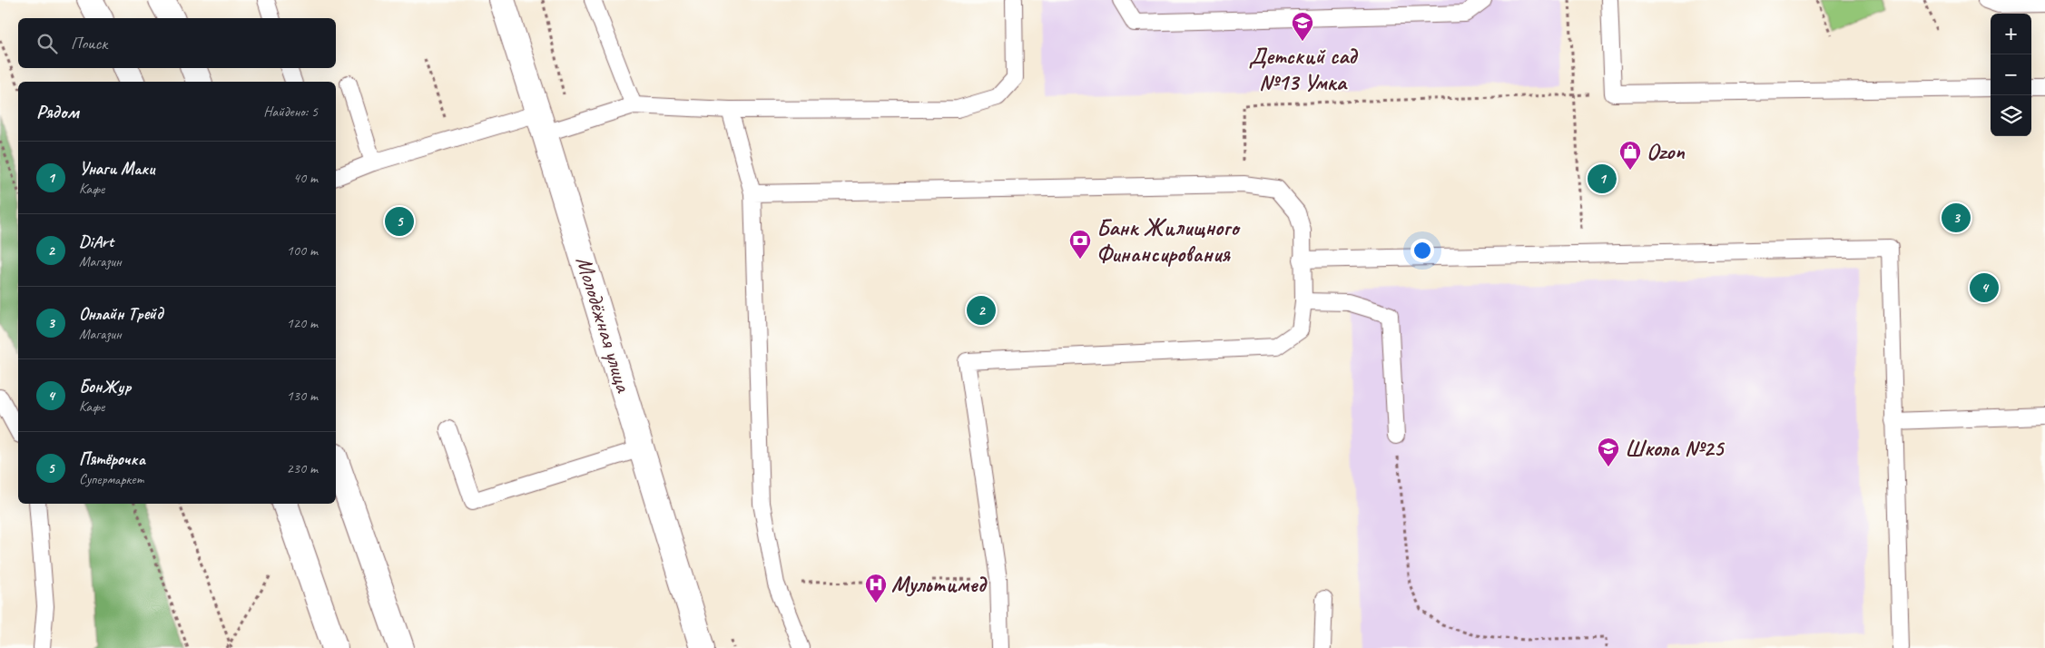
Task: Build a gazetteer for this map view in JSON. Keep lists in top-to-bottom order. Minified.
{"streets":{"street":["Молодёжная улица"]},"places":{"school or university":["Детский сад №13 Умка","Школа №25"],"shop":["Ozon"],"bank":["Банк Жилищного Финансирования"],"hospital":["Мультимед"]},"page":{"map_buttons":["+","−"],"search":"Поиск","heading":["Рядом","Найдено: 5"],"list":[{"mark":"1","name":"Унаги Маки","note":"Кафе","value":"40 m"},{"mark":"2","name":"DiArt","note":"Магазин","value":"100 m"},{"mark":"3","name":"Онлайн Трейд","note":"Магазин","value":"120 m"},{"mark":"4","name":"БонЖур","note":"Кафе","value":"130 m"},{"mark":"5","name":"Пятёрочка","note":"Супермаркет","value":"230 m"}],"pins":["1","3","5","4","2"]}}
